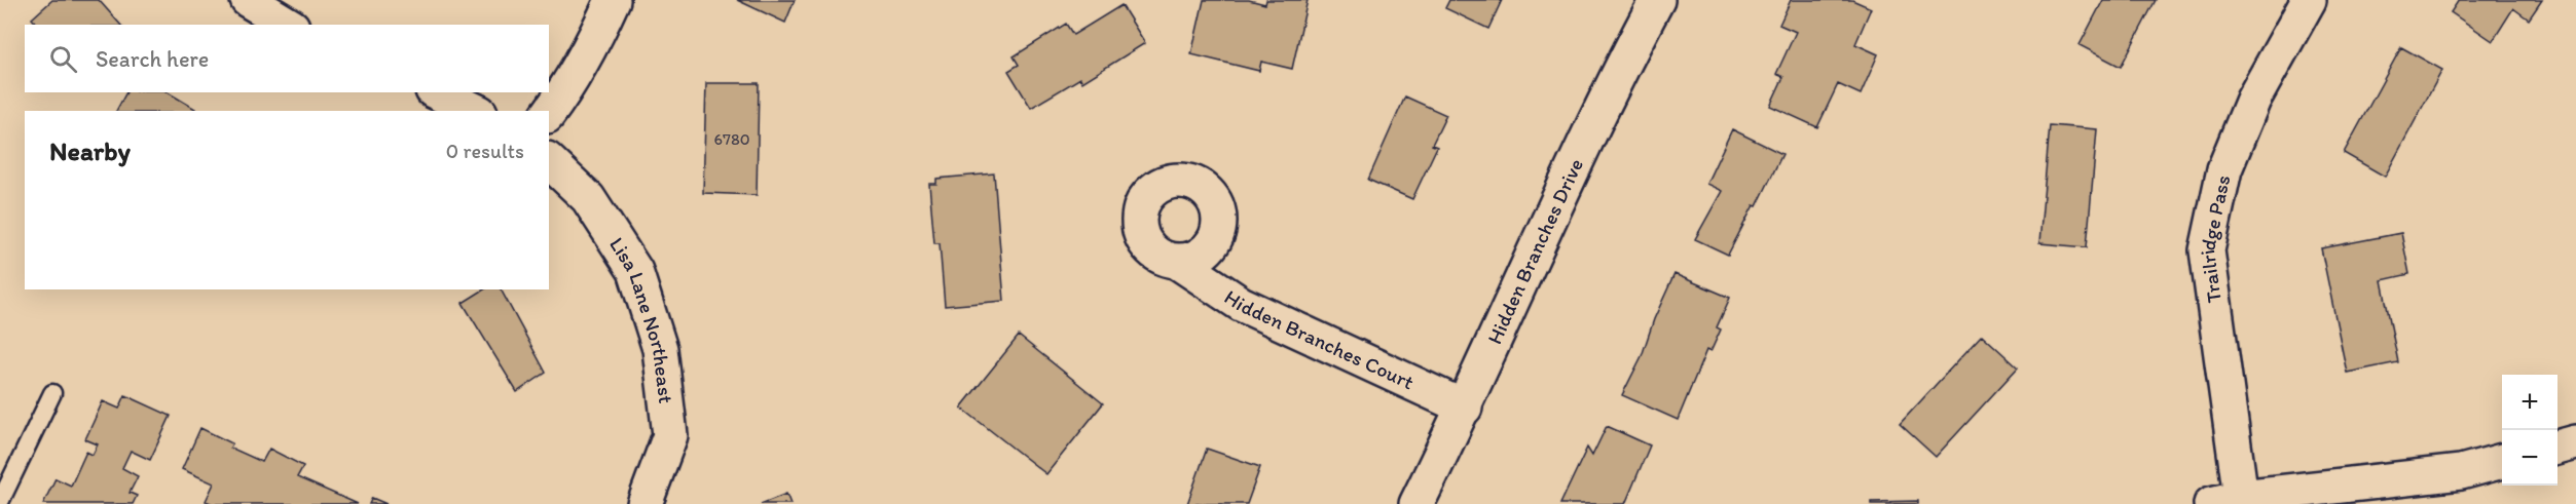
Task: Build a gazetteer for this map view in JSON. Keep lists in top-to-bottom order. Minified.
{"streets":{"street":["Trailridge Pass","Hidden Branches Drive","Lisa Lane Northeast","Hidden Branches Court"]},"crossings":[["Hidden Branches Drive","Hidden Branches Court"]],"house_numbers":["6780"],"page":{"search":"Search here","heading":["Nearby","0 results"],"map_buttons":["+","−"]}}
